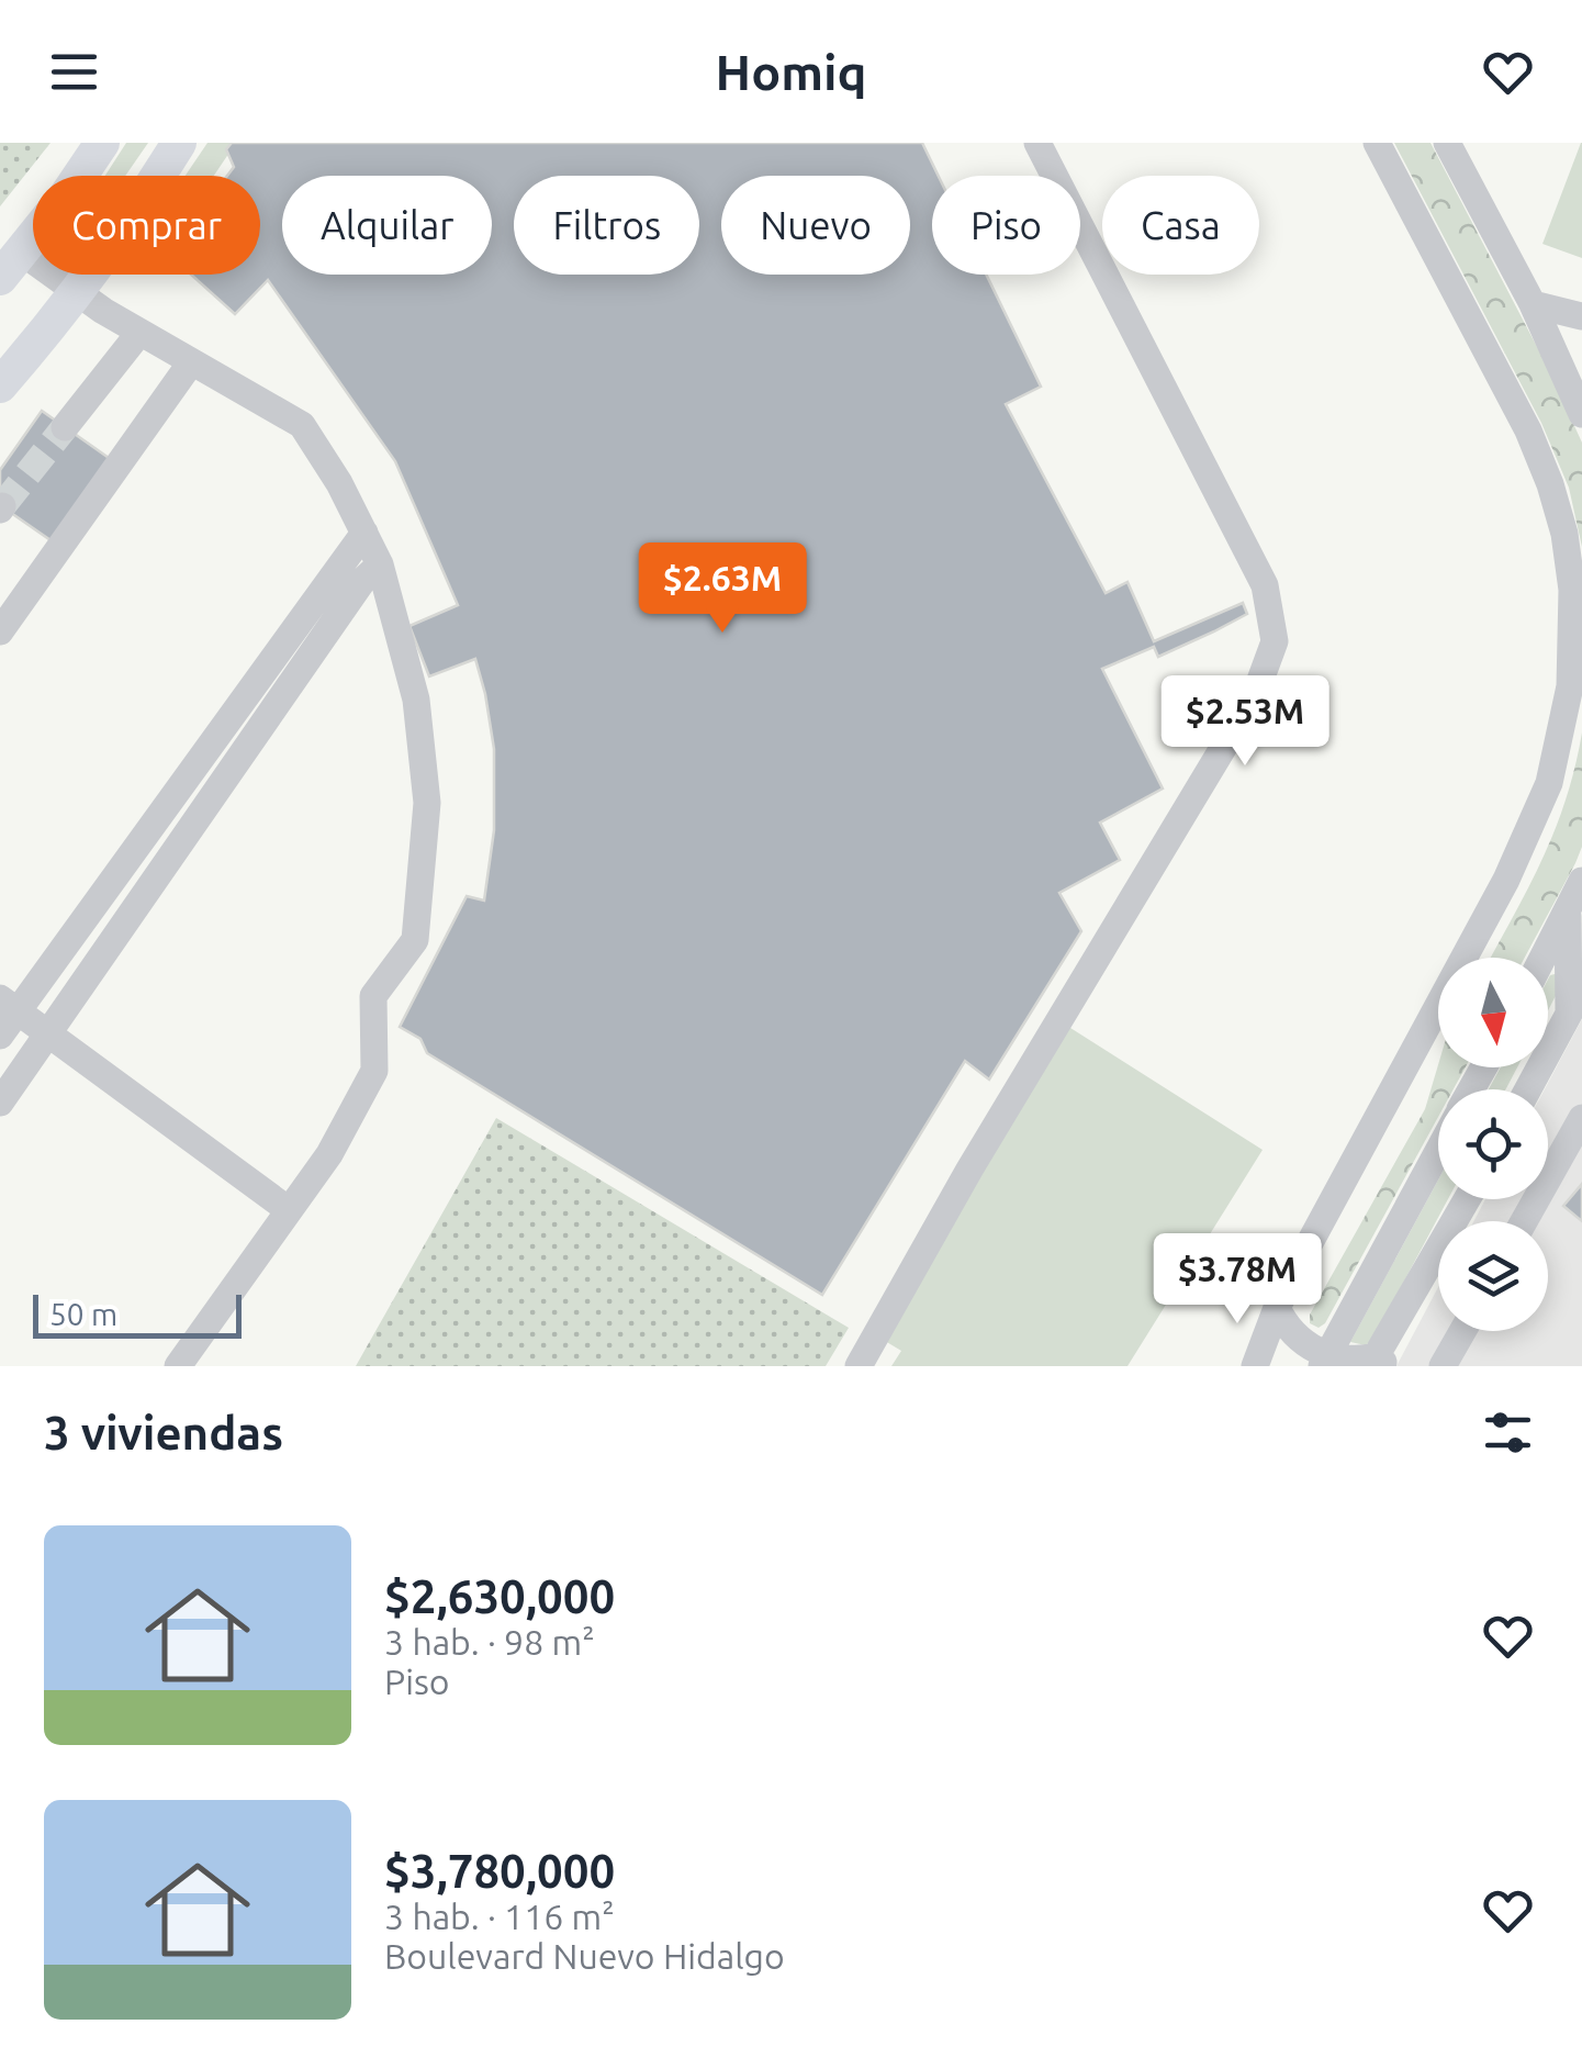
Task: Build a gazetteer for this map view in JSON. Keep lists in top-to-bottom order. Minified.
{"scale_bar":"50 m","north":"bottom","page":{"header":"Homiq","chip":["Comprar","Alquilar","Filtros","Nuevo","Piso","Casa"],"price":["$2.63M","$2.53M","$3.78M"],"scale":"50 m","heading":"3 viviendas","list":[{"name":"$2,630,000","note":"3 hab. · 98 m² · Piso"},{"name":"$3,780,000","note":"3 hab. · 116 m² · Boulevard Nuevo Hidalgo"}]}}
